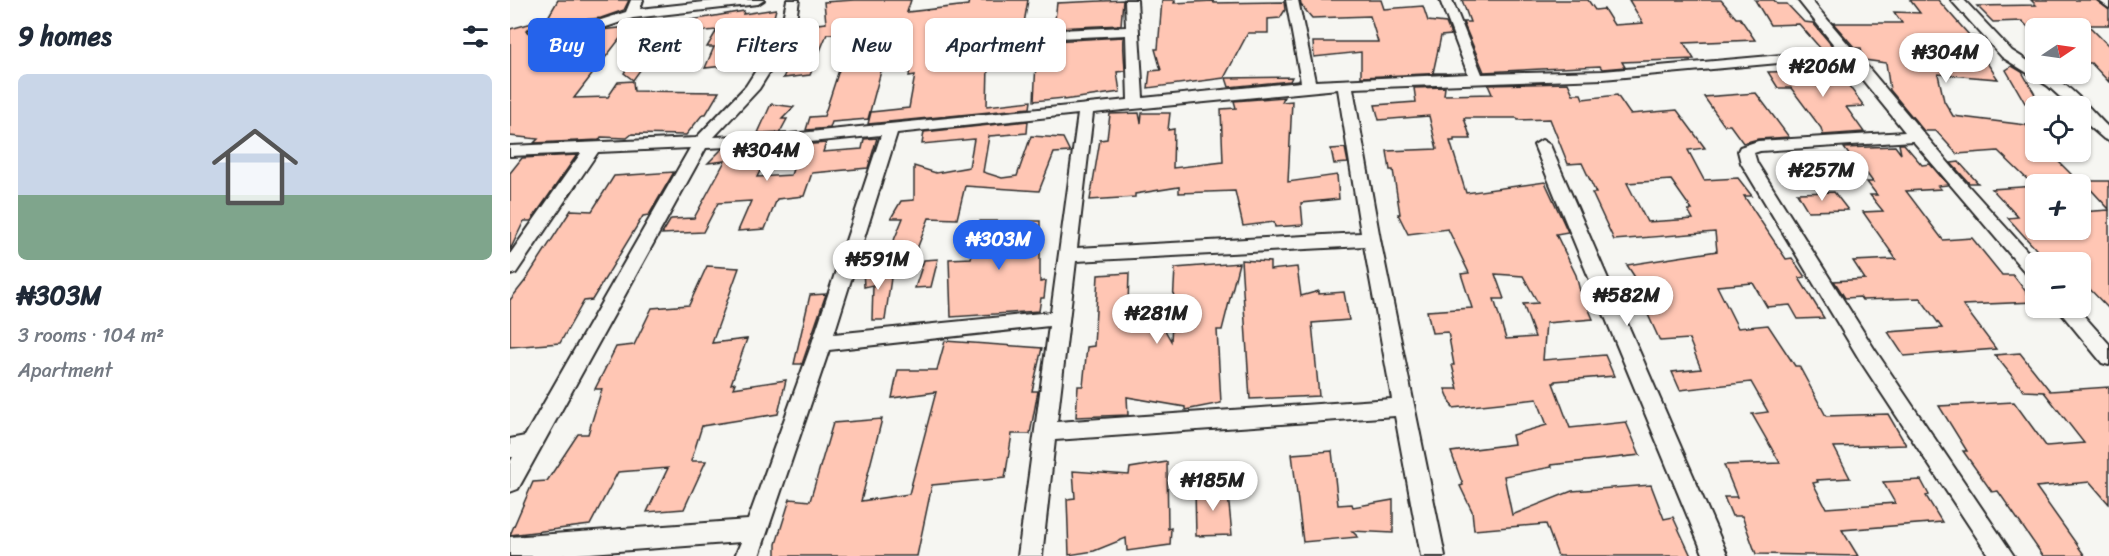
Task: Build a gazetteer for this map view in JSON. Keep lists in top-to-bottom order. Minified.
{"north":"right","page":{"heading":"9 homes","map_buttons":["+","−"],"chip":["Buy","Rent","Filters","New","Apartment"],"price":["₦304M","₦206M","₦304M","₦257M","₦303M","₦591M","₦582M","₦281M","₦185M"],"list":[{"name":"₦303M","note":"3 rooms · 104 m² · Apartment"}]}}
